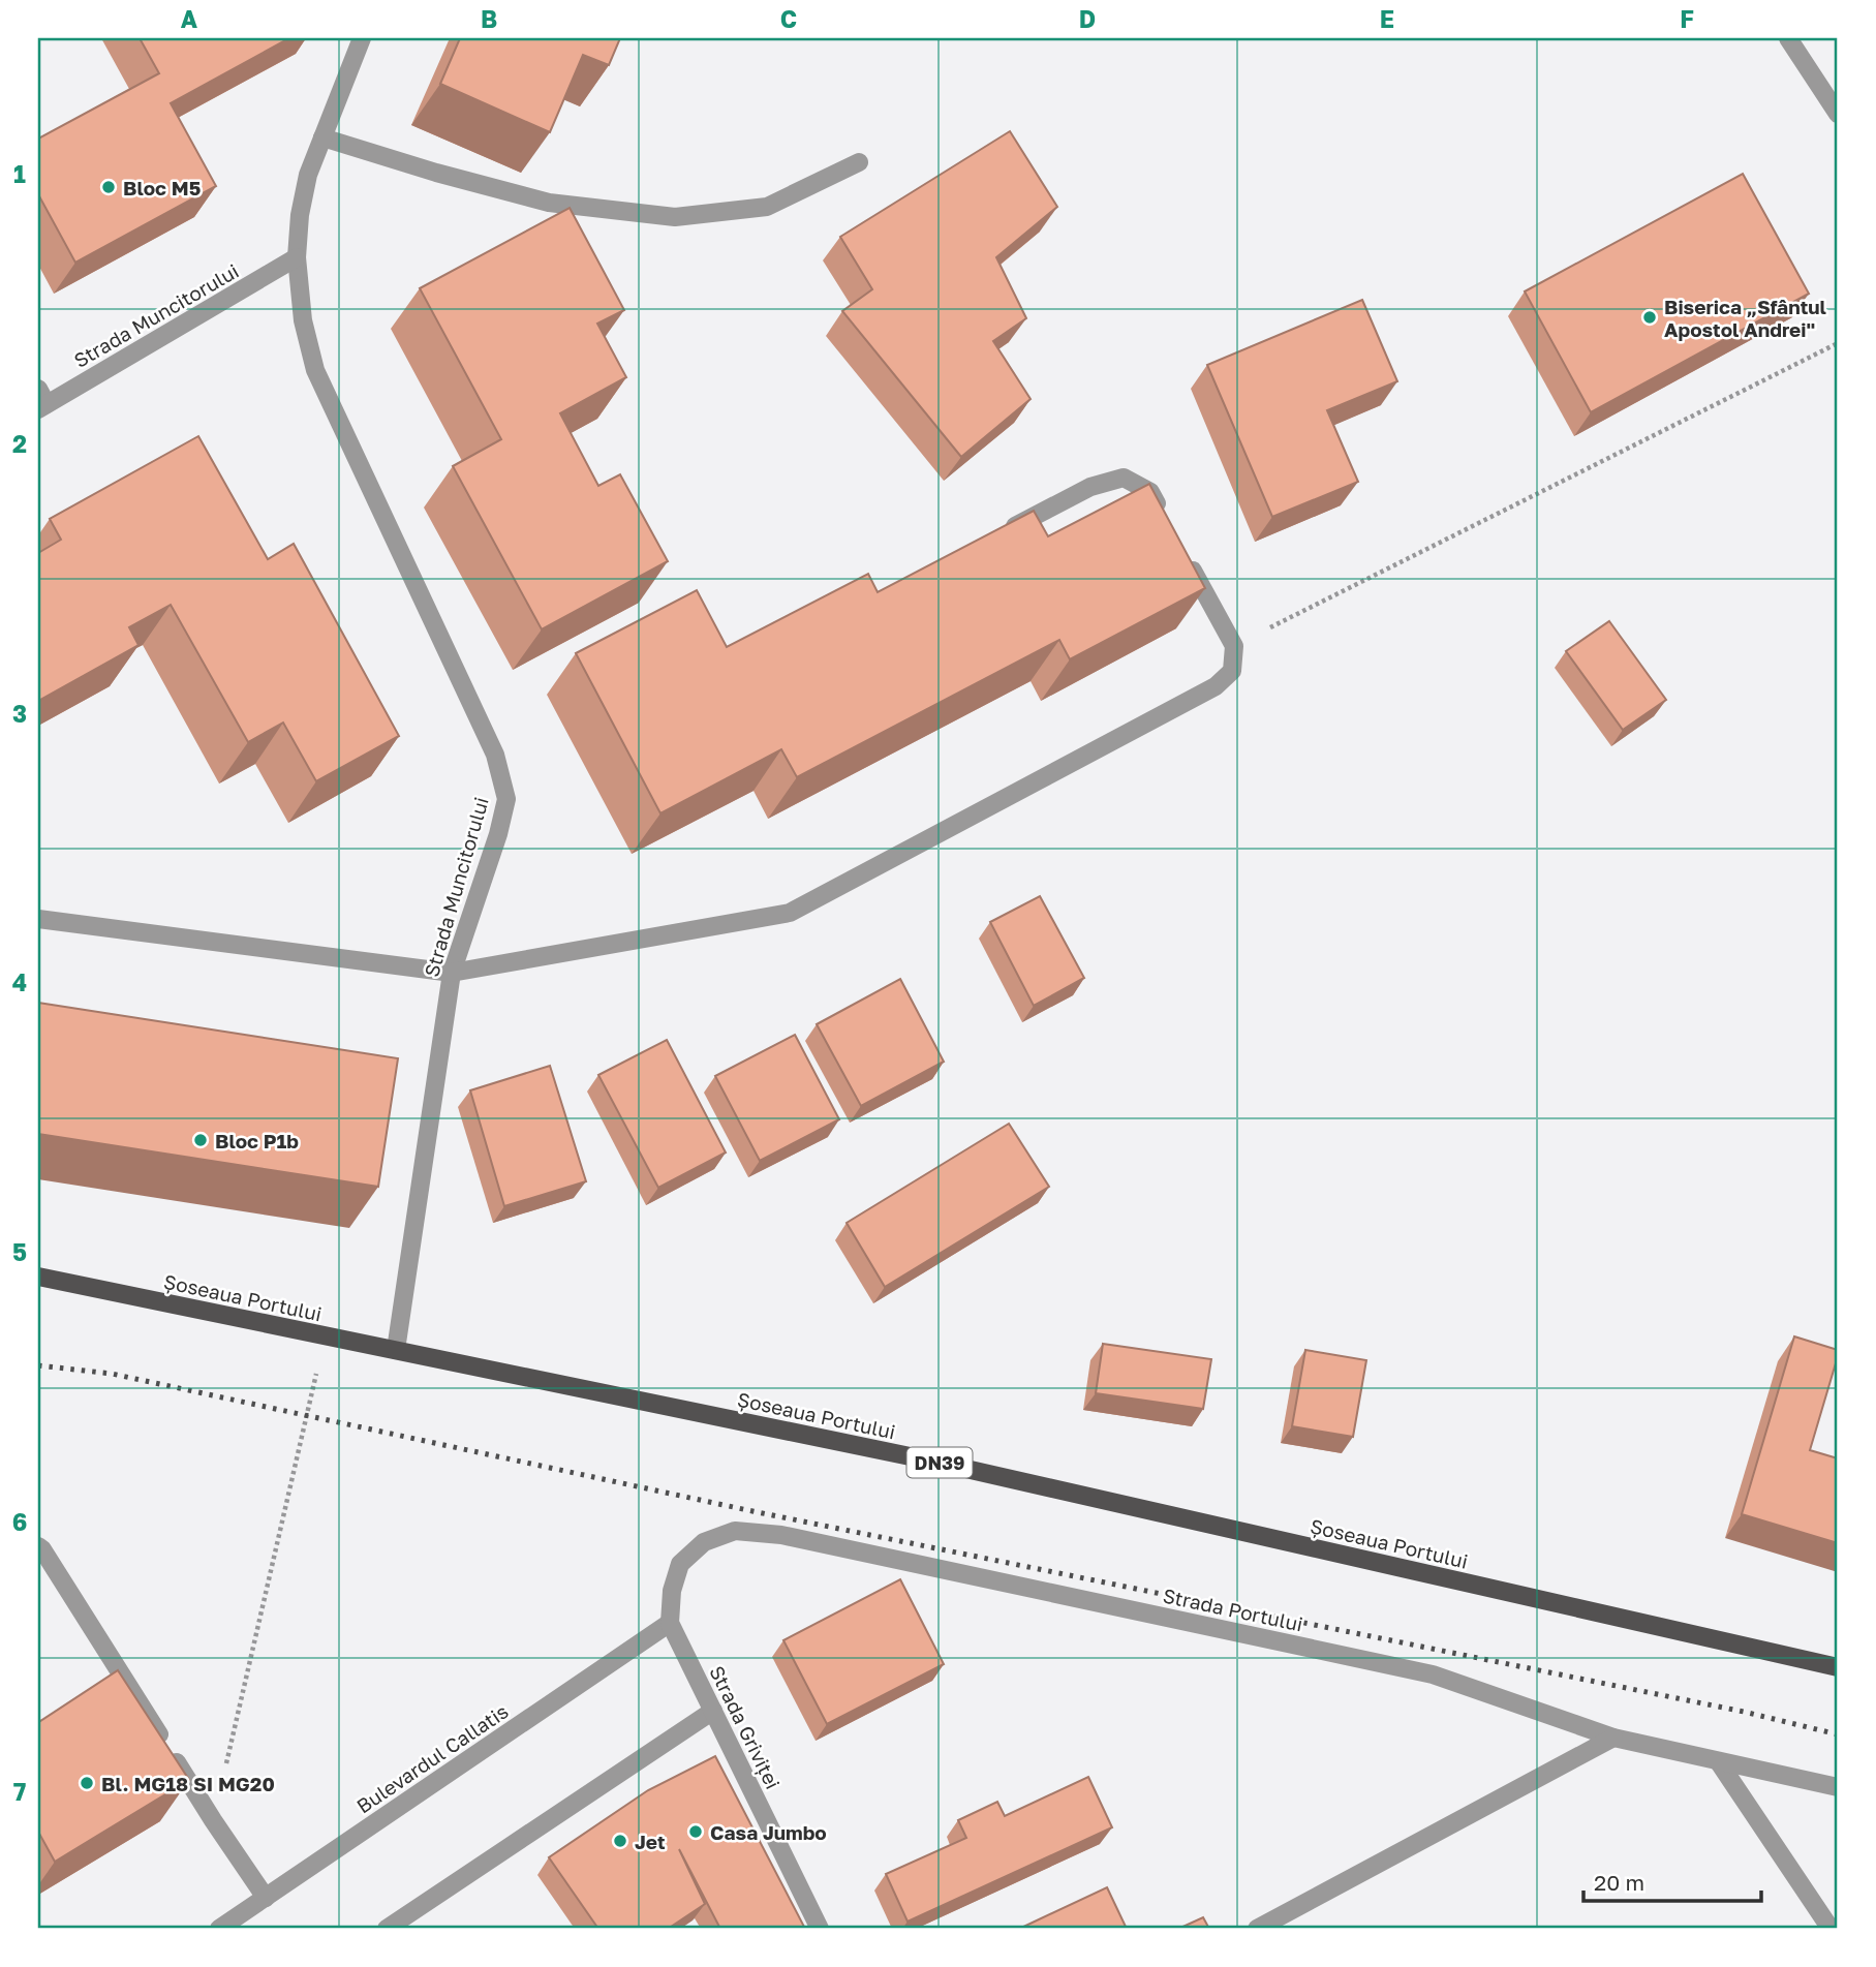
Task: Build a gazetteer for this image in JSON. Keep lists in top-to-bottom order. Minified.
{"streets":{"main road":["Șoseaua Portului","DN39"],"street":["Strada Muncitorului","Strada Portului","Strada Griviței","Bulevardul Callatis"]},"crossings":[["Strada Muncitorului","Șoseaua Portului"],["Strada Portului","Strada Griviței"],["Strada Portului","Bulevardul Callatis"],["Strada Griviței","Bulevardul Callatis"]],"places":["Bloc M5","Biserica „Sfântul Apostol Andrei\"","Bloc P1b","Bl. MG18 SI MG20","Casa Jumbo","Jet"],"scale_bar":"20 m","grid":{"columns":["A","B","C","D","E","F"],"rows":["1","2","3","4","5","6","7"]}}
